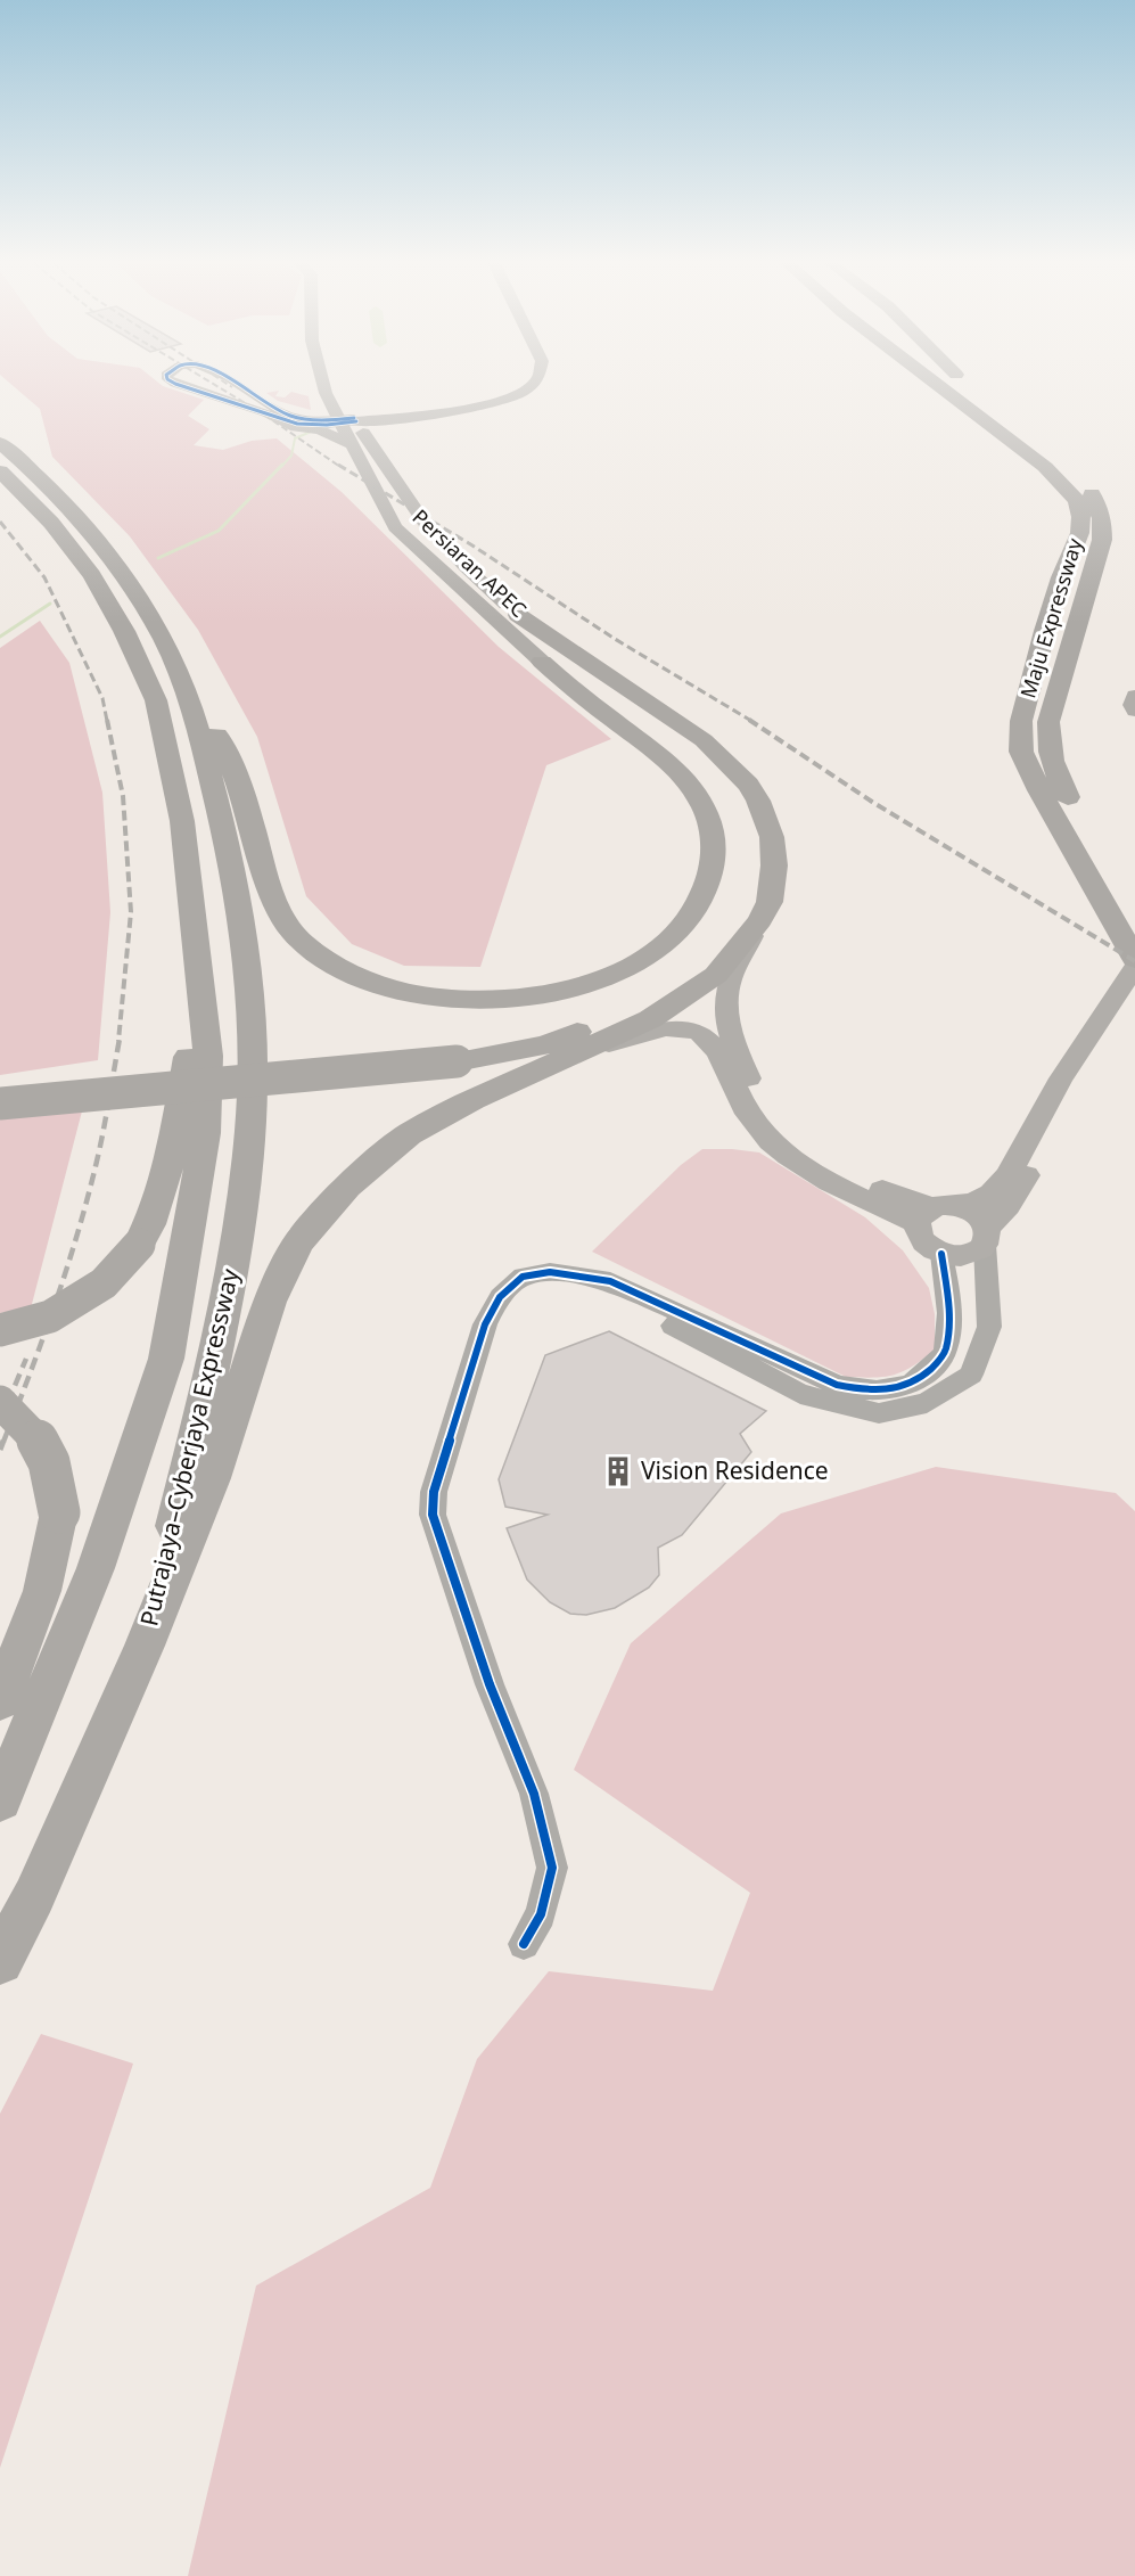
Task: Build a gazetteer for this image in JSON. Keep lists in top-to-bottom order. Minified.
{"streets":{"highway":["Maju Expressway","Putrajaya–Cyberjaya Expressway"],"main road":["Persiaran APEC"]},"places":{"building":["Vision Residence"]}}
